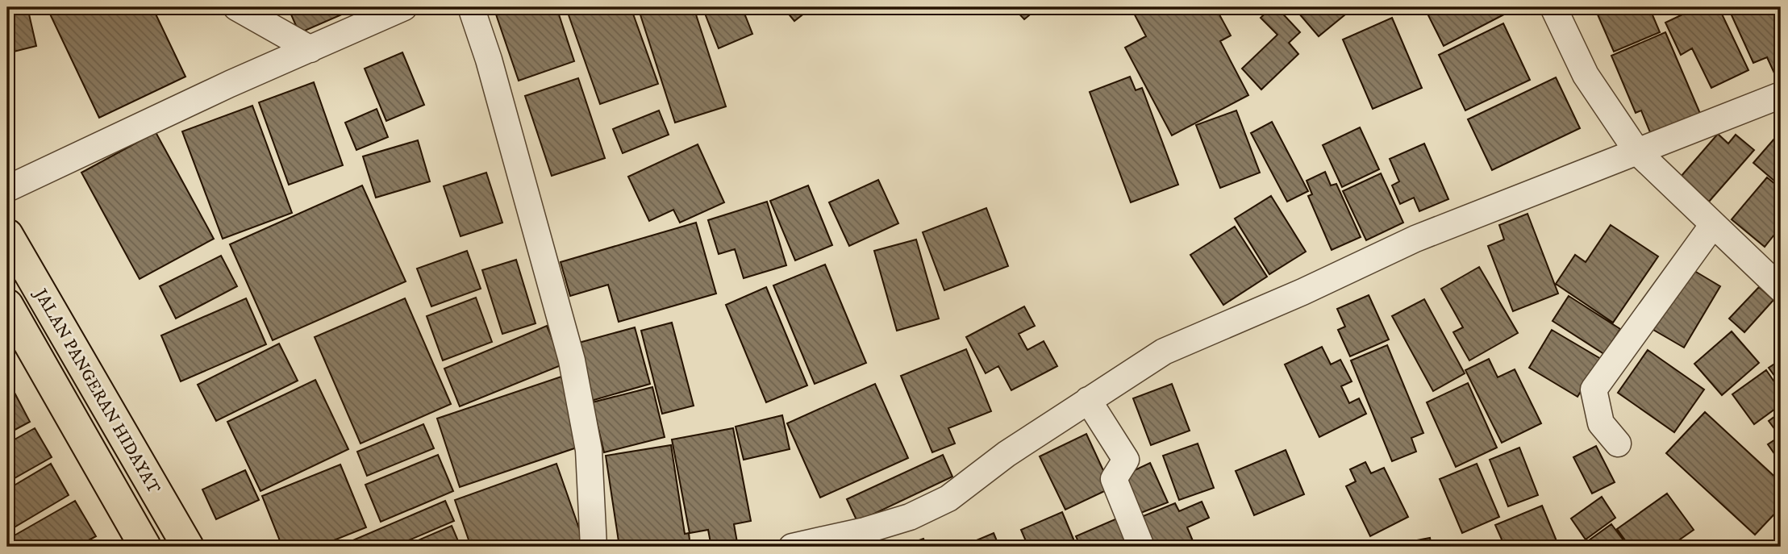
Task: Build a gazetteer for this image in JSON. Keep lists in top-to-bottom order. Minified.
{"streets":{"highway":["JALAN PANGERAN HIDAYAT"]}}
